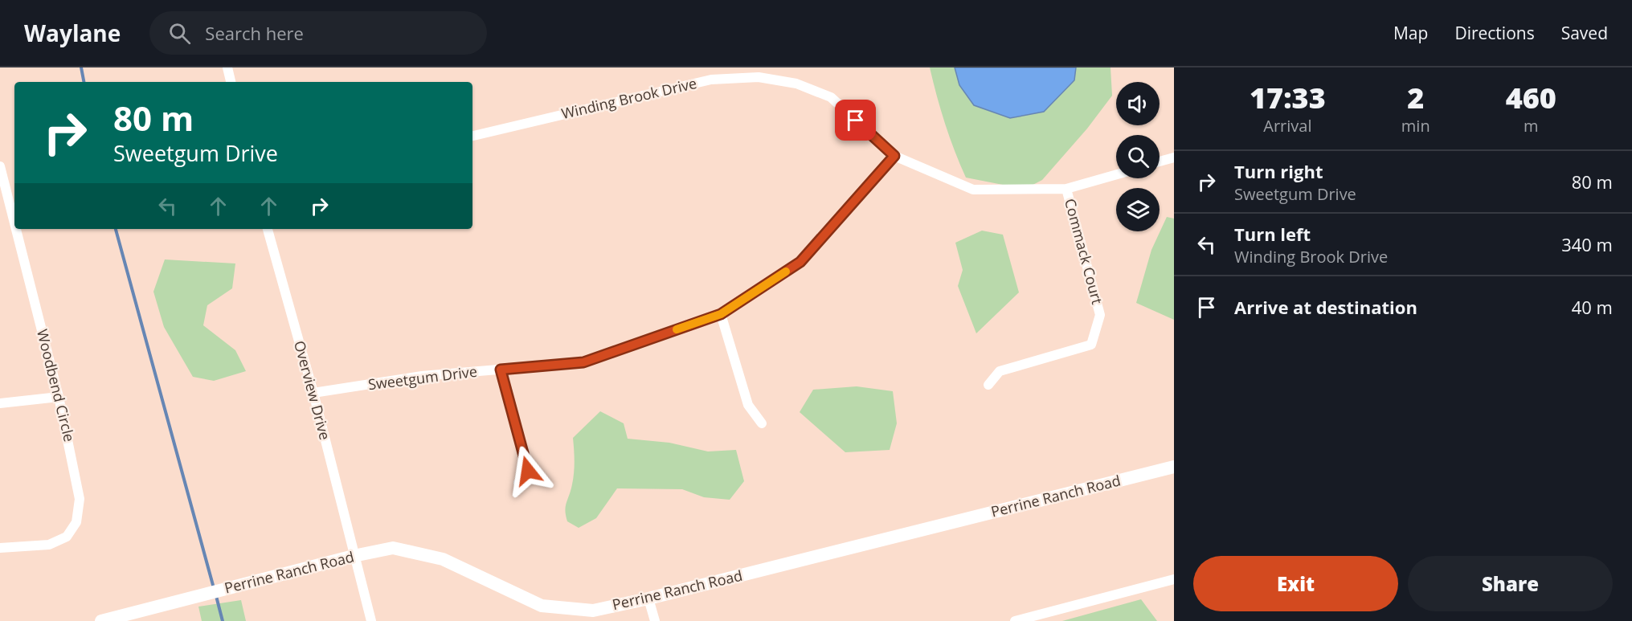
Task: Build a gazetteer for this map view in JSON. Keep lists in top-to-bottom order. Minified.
{"streets":{"street":["Winding Brook Drive","Commack Court","Sweetgum Drive","Woodbend Circle","Overview Drive","Perrine Ranch Road"]},"crossings":[["Winding Brook Drive","Commack Court"],["Winding Brook Drive","Sweetgum Drive"],["Sweetgum Drive","Overview Drive"],["Overview Drive","Perrine Ranch Road"]],"page":{"header":"Waylane","search":"Search here","nav":["Map","Directions","Saved"],"eta":["17:33","Arrival","2","min","460","m"],"turn":["80 m","Sweetgum Drive"],"list":[{"name":"Turn right","note":"Sweetgum Drive","value":"80 m"},{"name":"Turn left","note":"Winding Brook Drive","value":"340 m"},{"name":"Arrive at destination","value":"40 m"}],"buttons":["Exit","Share"]}}
